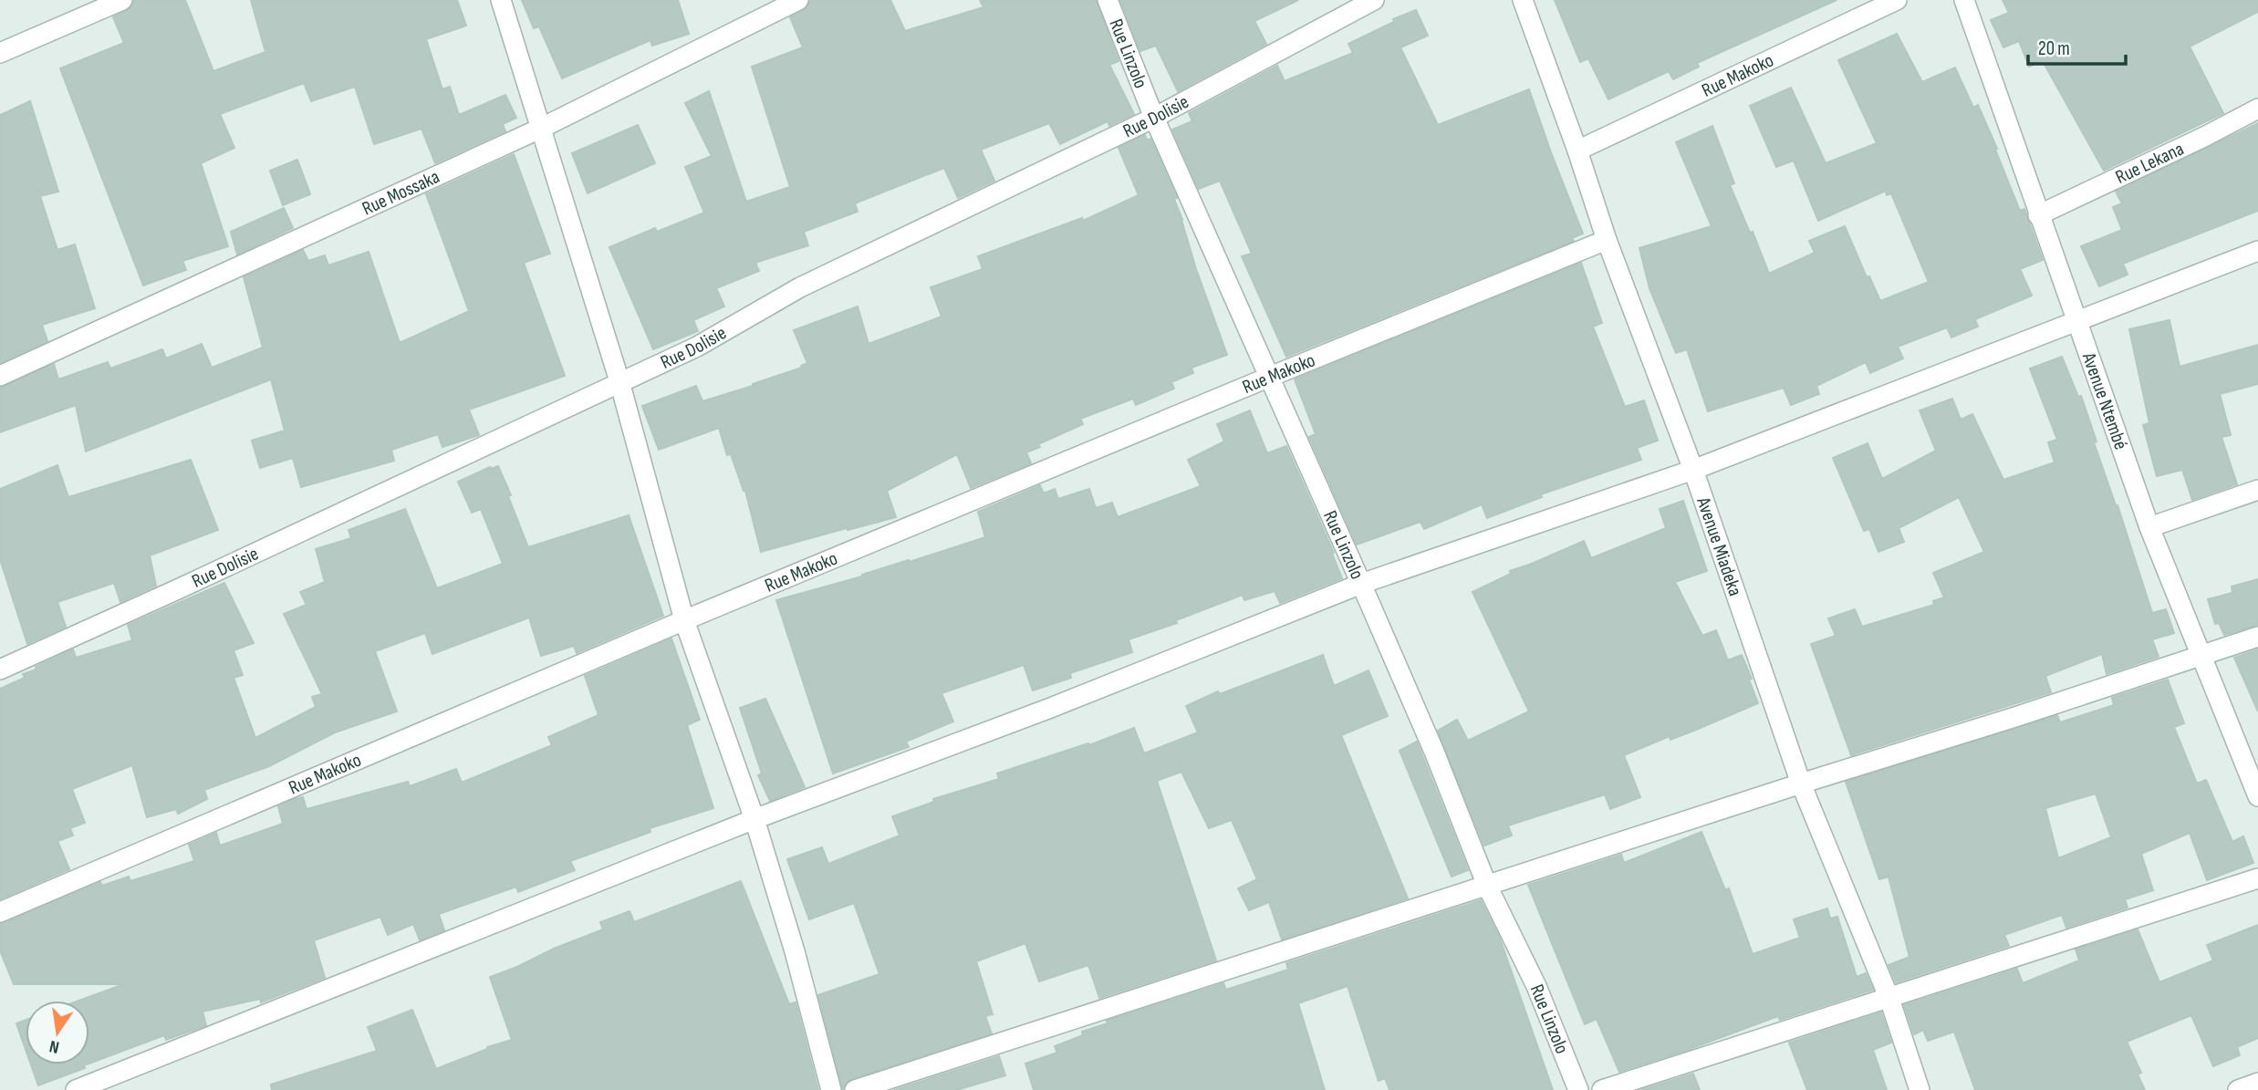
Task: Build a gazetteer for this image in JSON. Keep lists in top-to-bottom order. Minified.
{"streets":{"street":["Rue Linzolo","Rue Makoko","Rue Dolisie","Rue Lekana","Rue Mossaka","Avenue Ntembé","Avenue Miadeka"]},"crossings":[["Rue Linzolo","Rue Makoko"],["Rue Linzolo","Rue Dolisie"],["Rue Makoko","Avenue Miadeka"],["Rue Lekana","Avenue Ntembé"]],"scale_bar":"20 m","north":"bottom"}
